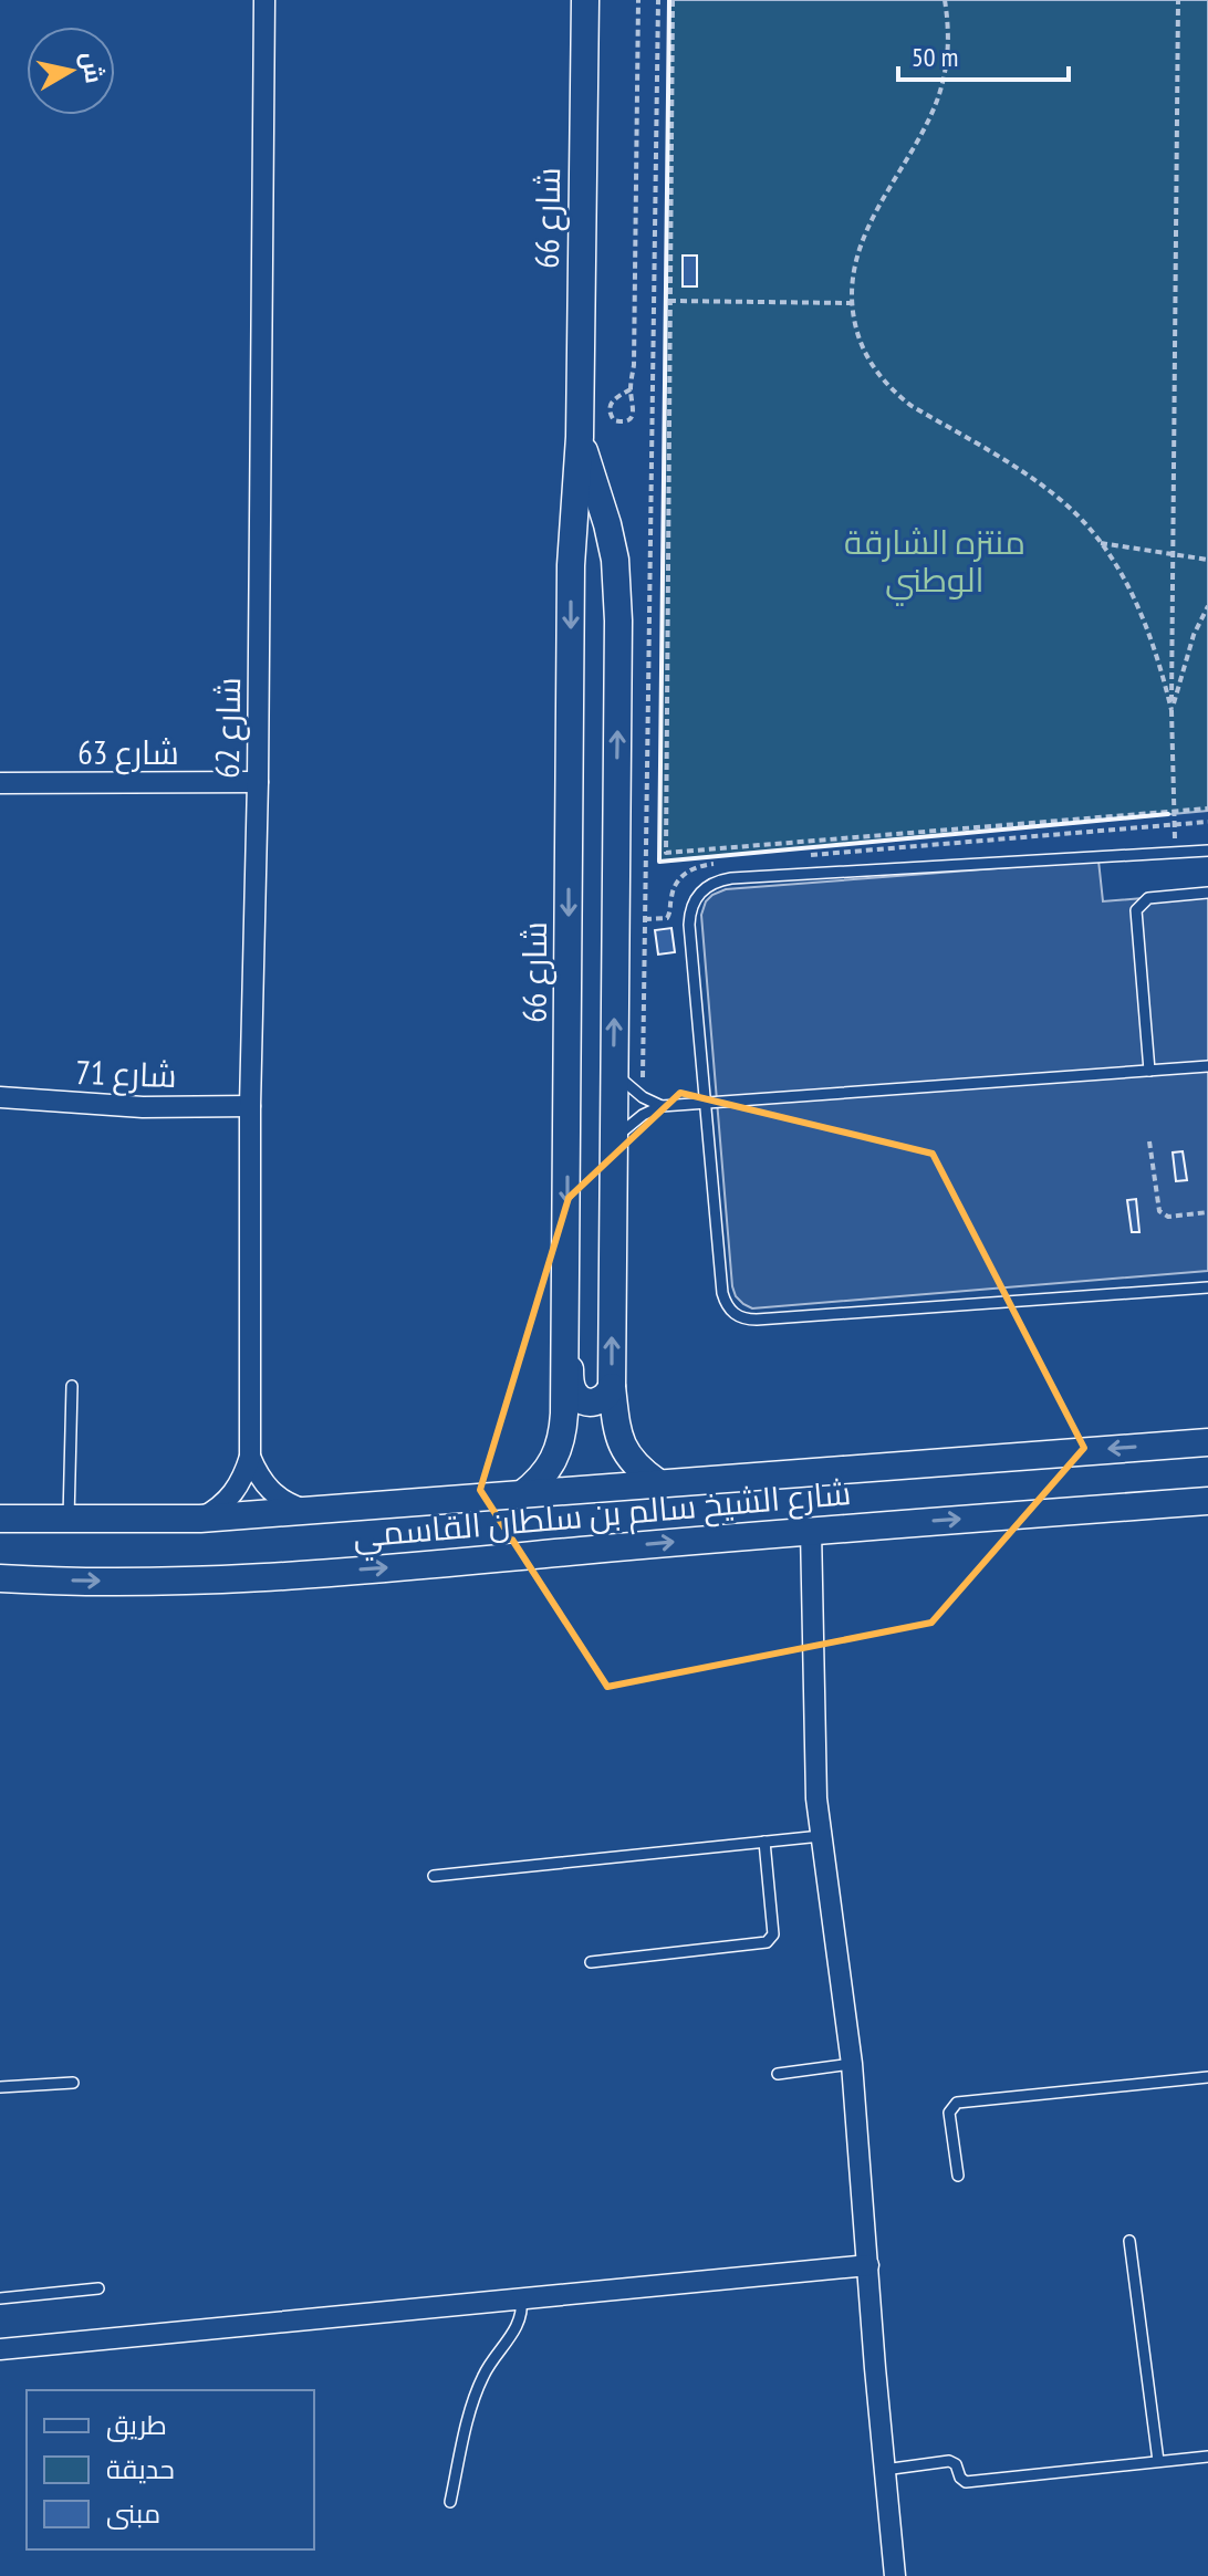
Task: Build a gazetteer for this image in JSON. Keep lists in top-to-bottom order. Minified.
{"streets":{"street":["شارع 66","شارع 62","شارع 63","شارع 71","شارع الشيخ سالم بن سلطان القاسمي"]},"crossings":[["شارع 66","شارع الشيخ سالم بن سلطان القاسمي"],["شارع 62","شارع 63"],["شارع 62","شارع 71"],["شارع 62","شارع الشيخ سالم بن سلطان القاسمي"]],"parks":["منتزه الشارقة الوطني"],"legend":["طريق","حديقة","مبنى"],"scale_bar":"50 m","north":"right"}
